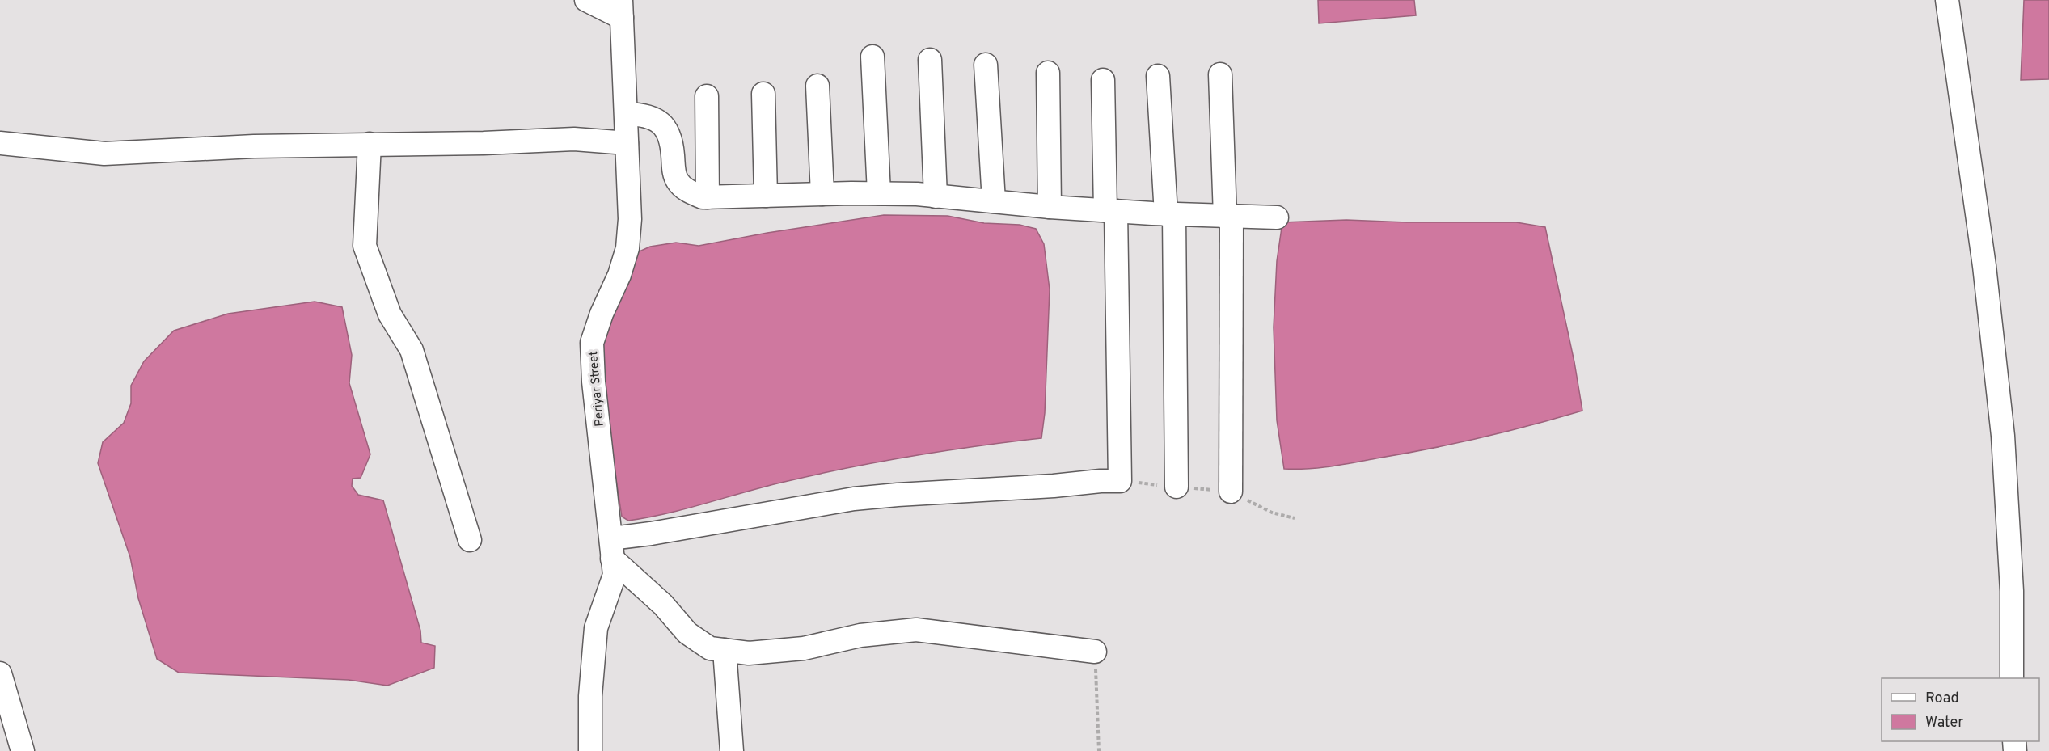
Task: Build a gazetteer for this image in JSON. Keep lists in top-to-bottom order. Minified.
{"streets":{"street":["Periyar Street"]},"legend":["Road","Water"]}
